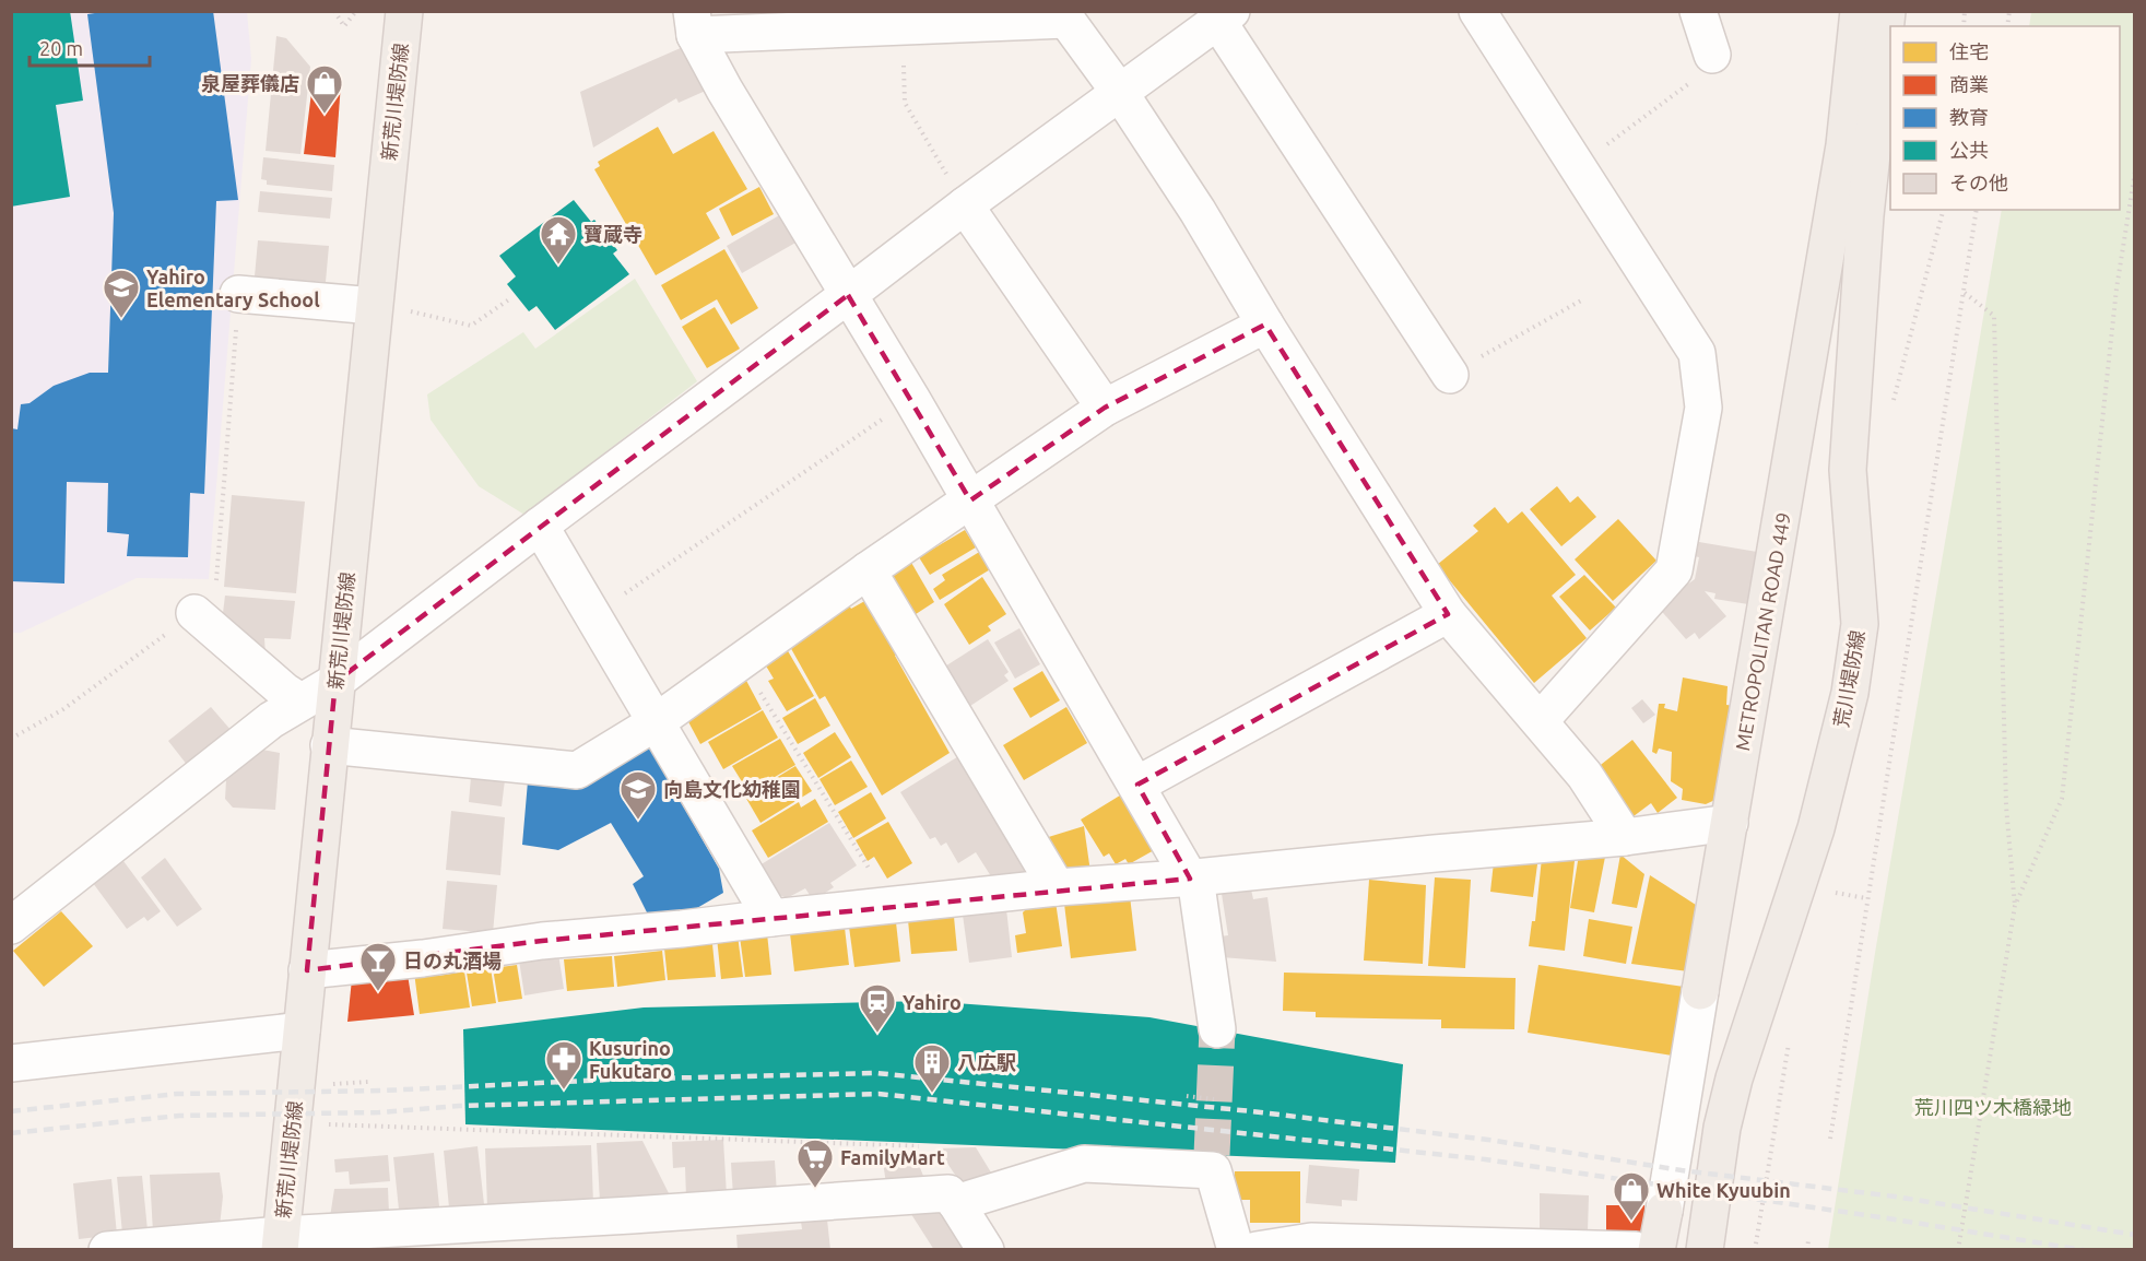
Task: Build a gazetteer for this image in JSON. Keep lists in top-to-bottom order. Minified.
{"streets":{"main road":["新荒川堤防線","METROPOLITAN ROAD 449","荒川堤防線"]},"parks":["荒川四ツ木橋緑地"],"places":{"shop":["泉屋葬儀店","White Kyuubin"],"temple":["寶蔵寺"],"school or university":["Yahiro Elementary School","向島文化幼稚園"],"bar":["日の丸酒場"],"station":["Yahiro"],"pharmacy":["Kusurino Fukutaro"],"building":["八広駅"],"supermarket":["FamilyMart"]},"legend":["住宅","商業","教育","公共","その他"],"scale_bar":"20 m"}
